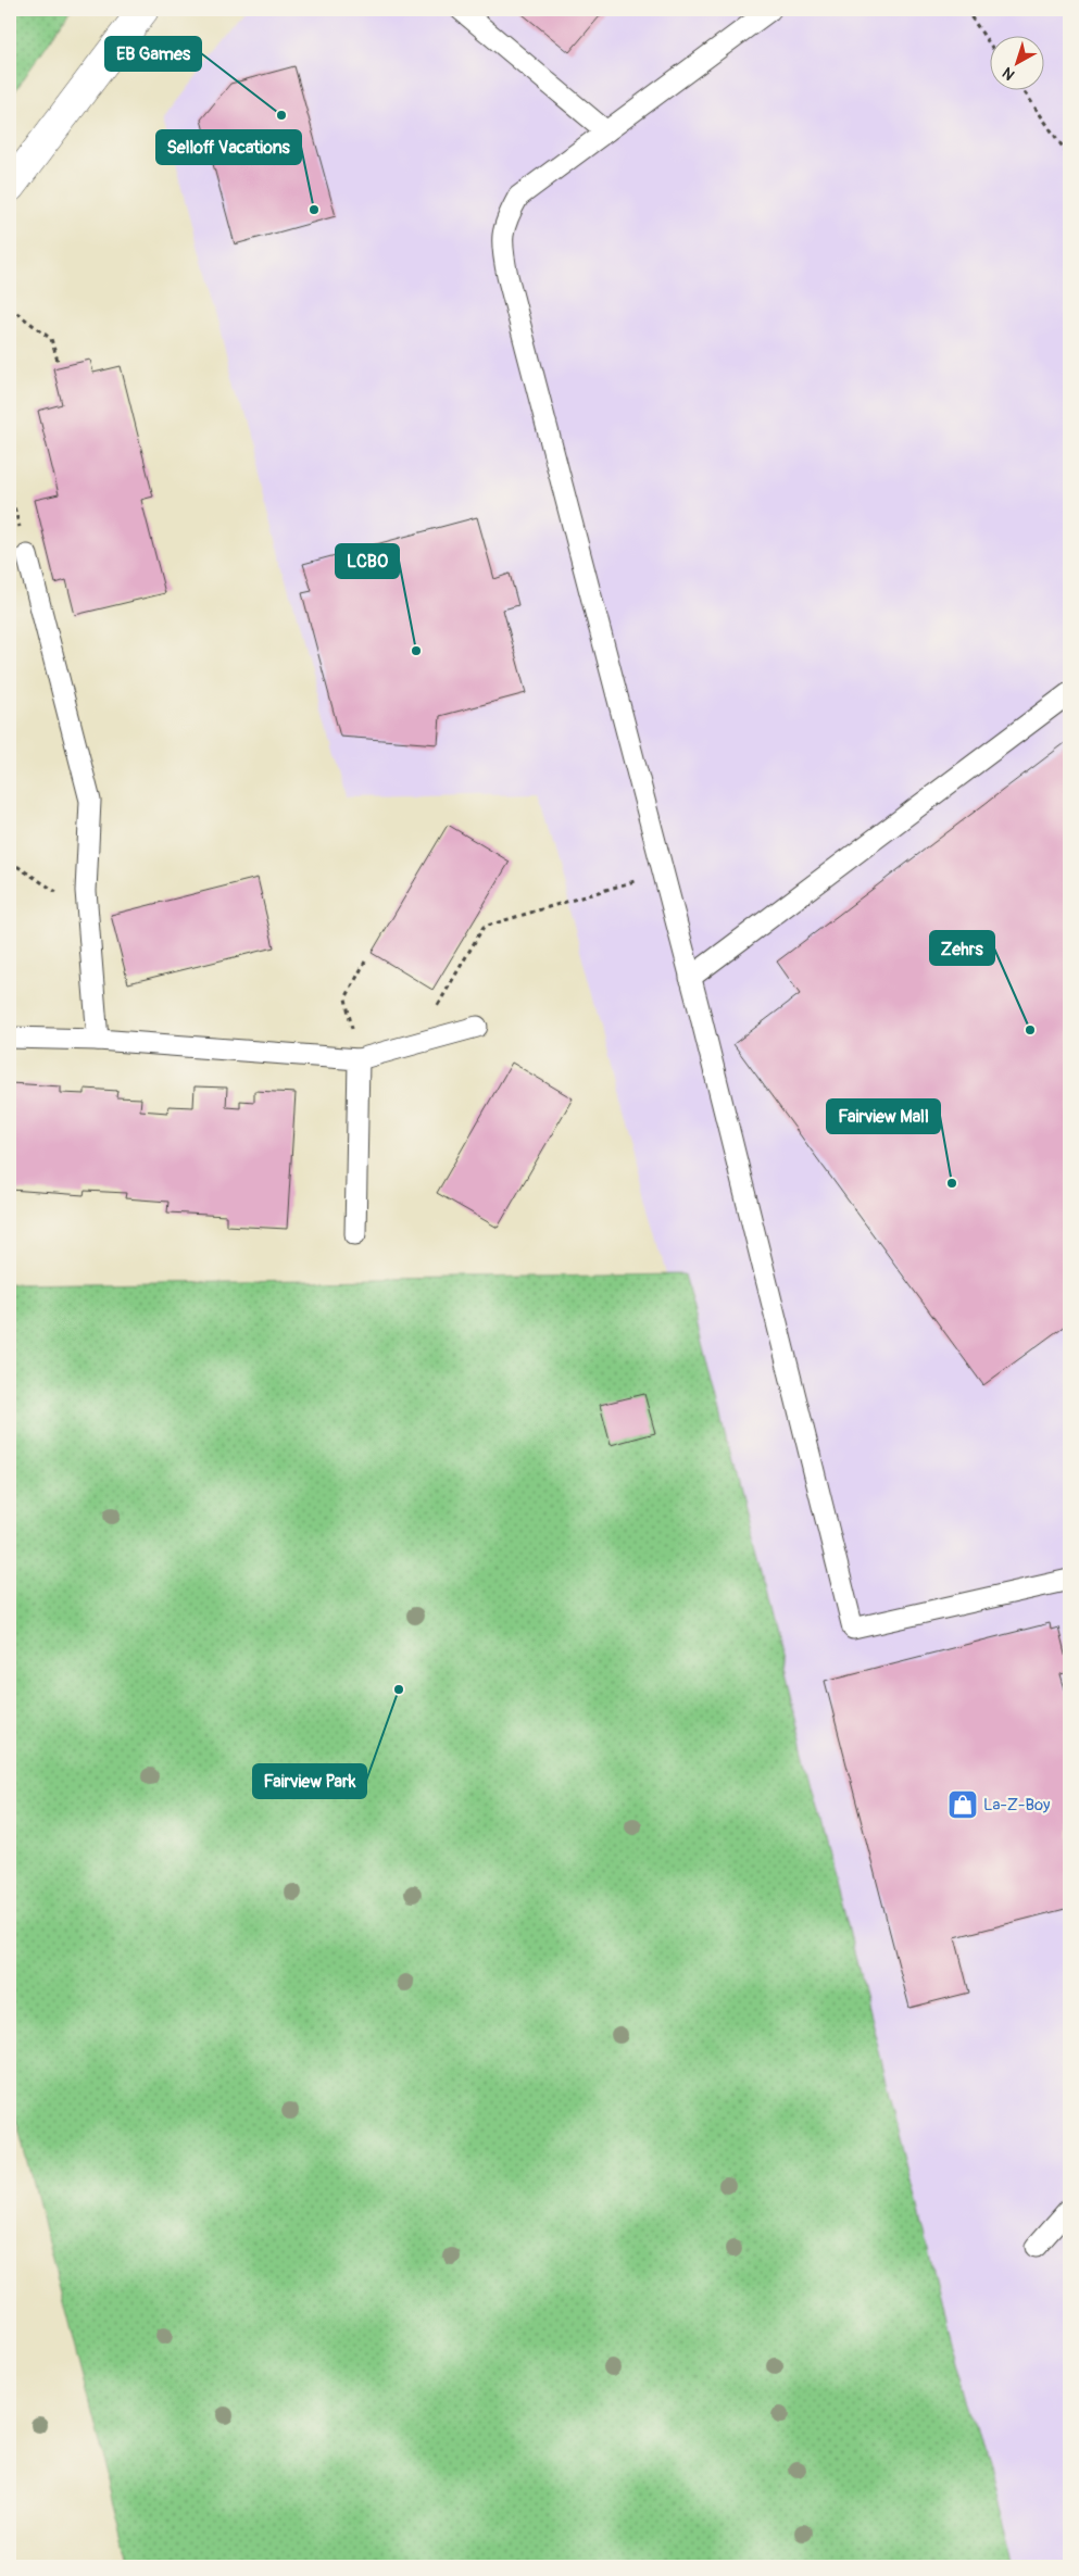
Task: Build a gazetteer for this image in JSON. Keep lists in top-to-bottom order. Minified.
{"places":{"other":["EB Games","Selloff Vacations","LCBO","Zehrs","Fairview Mall","Fairview Park"],"shop":["La-Z-Boy"]},"north":"bottom left"}
